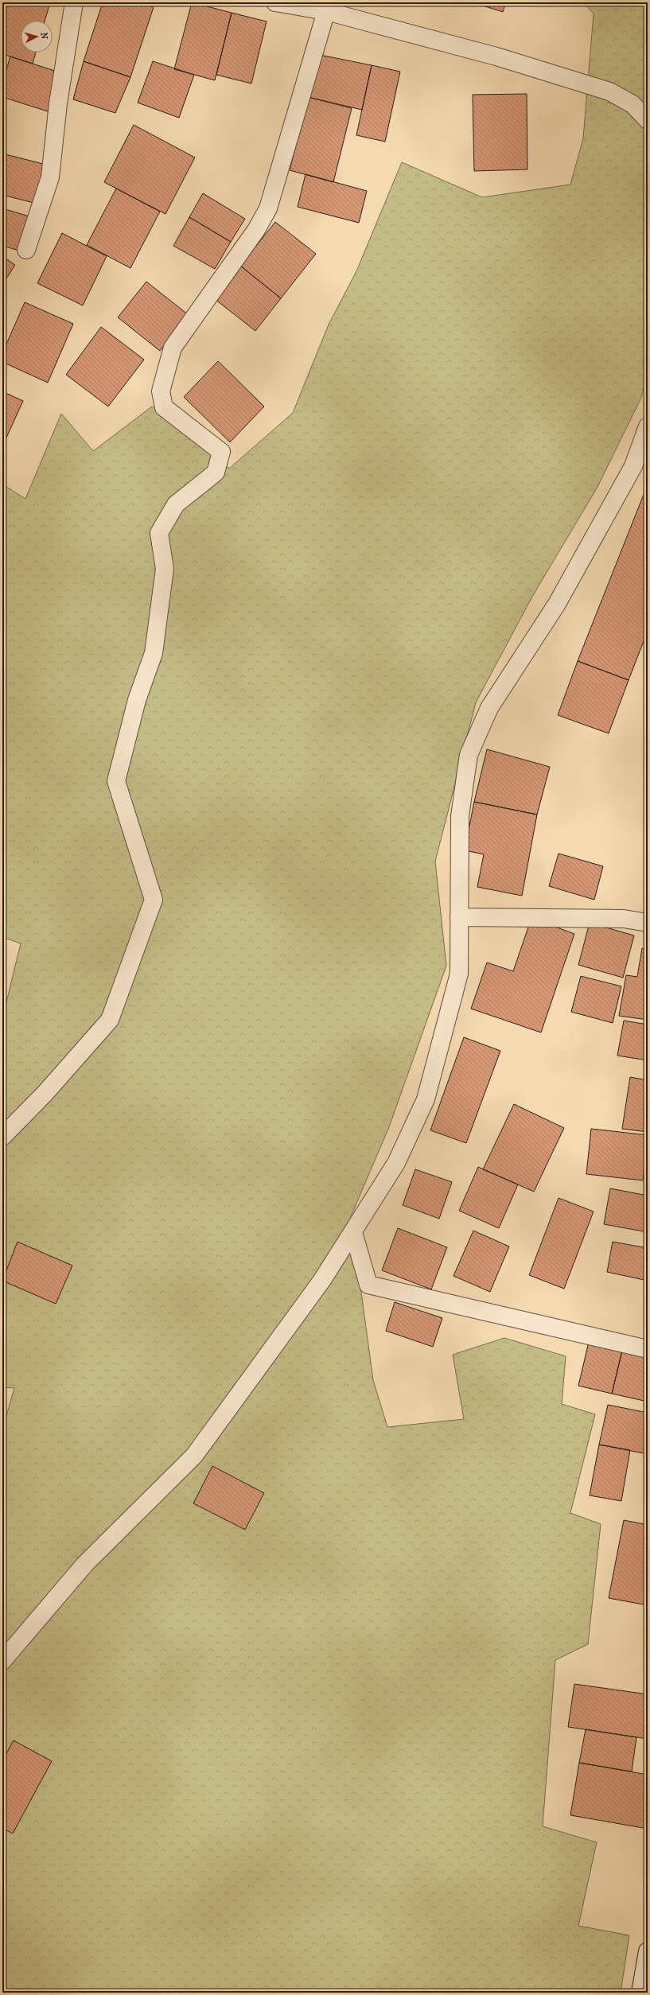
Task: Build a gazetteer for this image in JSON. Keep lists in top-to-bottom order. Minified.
{"north":"right"}
